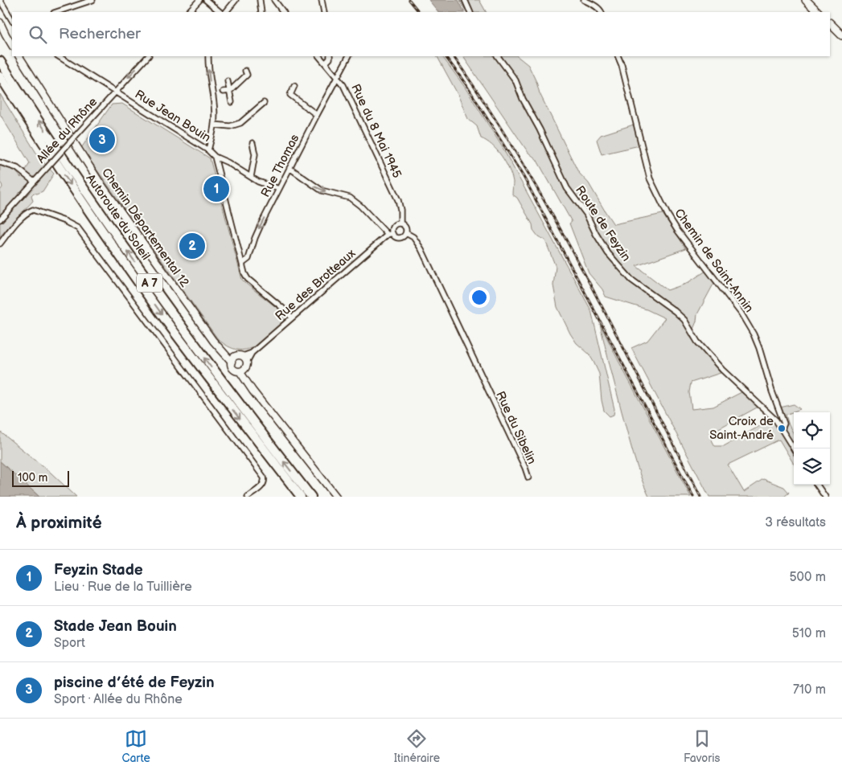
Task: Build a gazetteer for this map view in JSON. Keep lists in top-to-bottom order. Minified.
{"streets":{"highway":["Autoroute du Soleil","A 7"],"main road":["Chemin Départemental 12"],"street":["Rue Jean Bouin","Allée du Rhône","Rue du 8 Mai 1945","Rue Thomas","Route de Feyzin","Chemin de Saint-Annin","Rue des Brotteaux","Rue du Sibelin"]},"crossings":[["Rue Jean Bouin","Allée du Rhône"],["Rue Jean Bouin","Rue Thomas"],["Rue du 8 Mai 1945","Rue Thomas"],["Rue du 8 Mai 1945","Rue des Brotteaux"],["Rue du 8 Mai 1945","Rue du Sibelin"],["Route de Feyzin","Chemin de Saint-Annin"],["Chemin Départemental 12","Rue des Brotteaux"],["Rue des Brotteaux","Rue du Sibelin"]],"one_way":["Rue Thomas"],"places":["Croix de Saint-André"],"scale_bar":"100 m","page":{"search":"Rechercher","pins":["3","1","2"],"scale":"100 m","heading":["À proximité","3 résultats"],"list":[{"mark":"1","name":"Feyzin Stade","note":"Lieu · Rue de la Tuillière","value":"500 m"},{"mark":"2","name":"Stade Jean Bouin","note":"Sport","value":"510 m"},{"mark":"3","name":"piscine d’été de Feyzin","note":"Sport · Allée du Rhône","value":"710 m"}],"nav":["Carte","Itinéraire","Favoris"]}}
